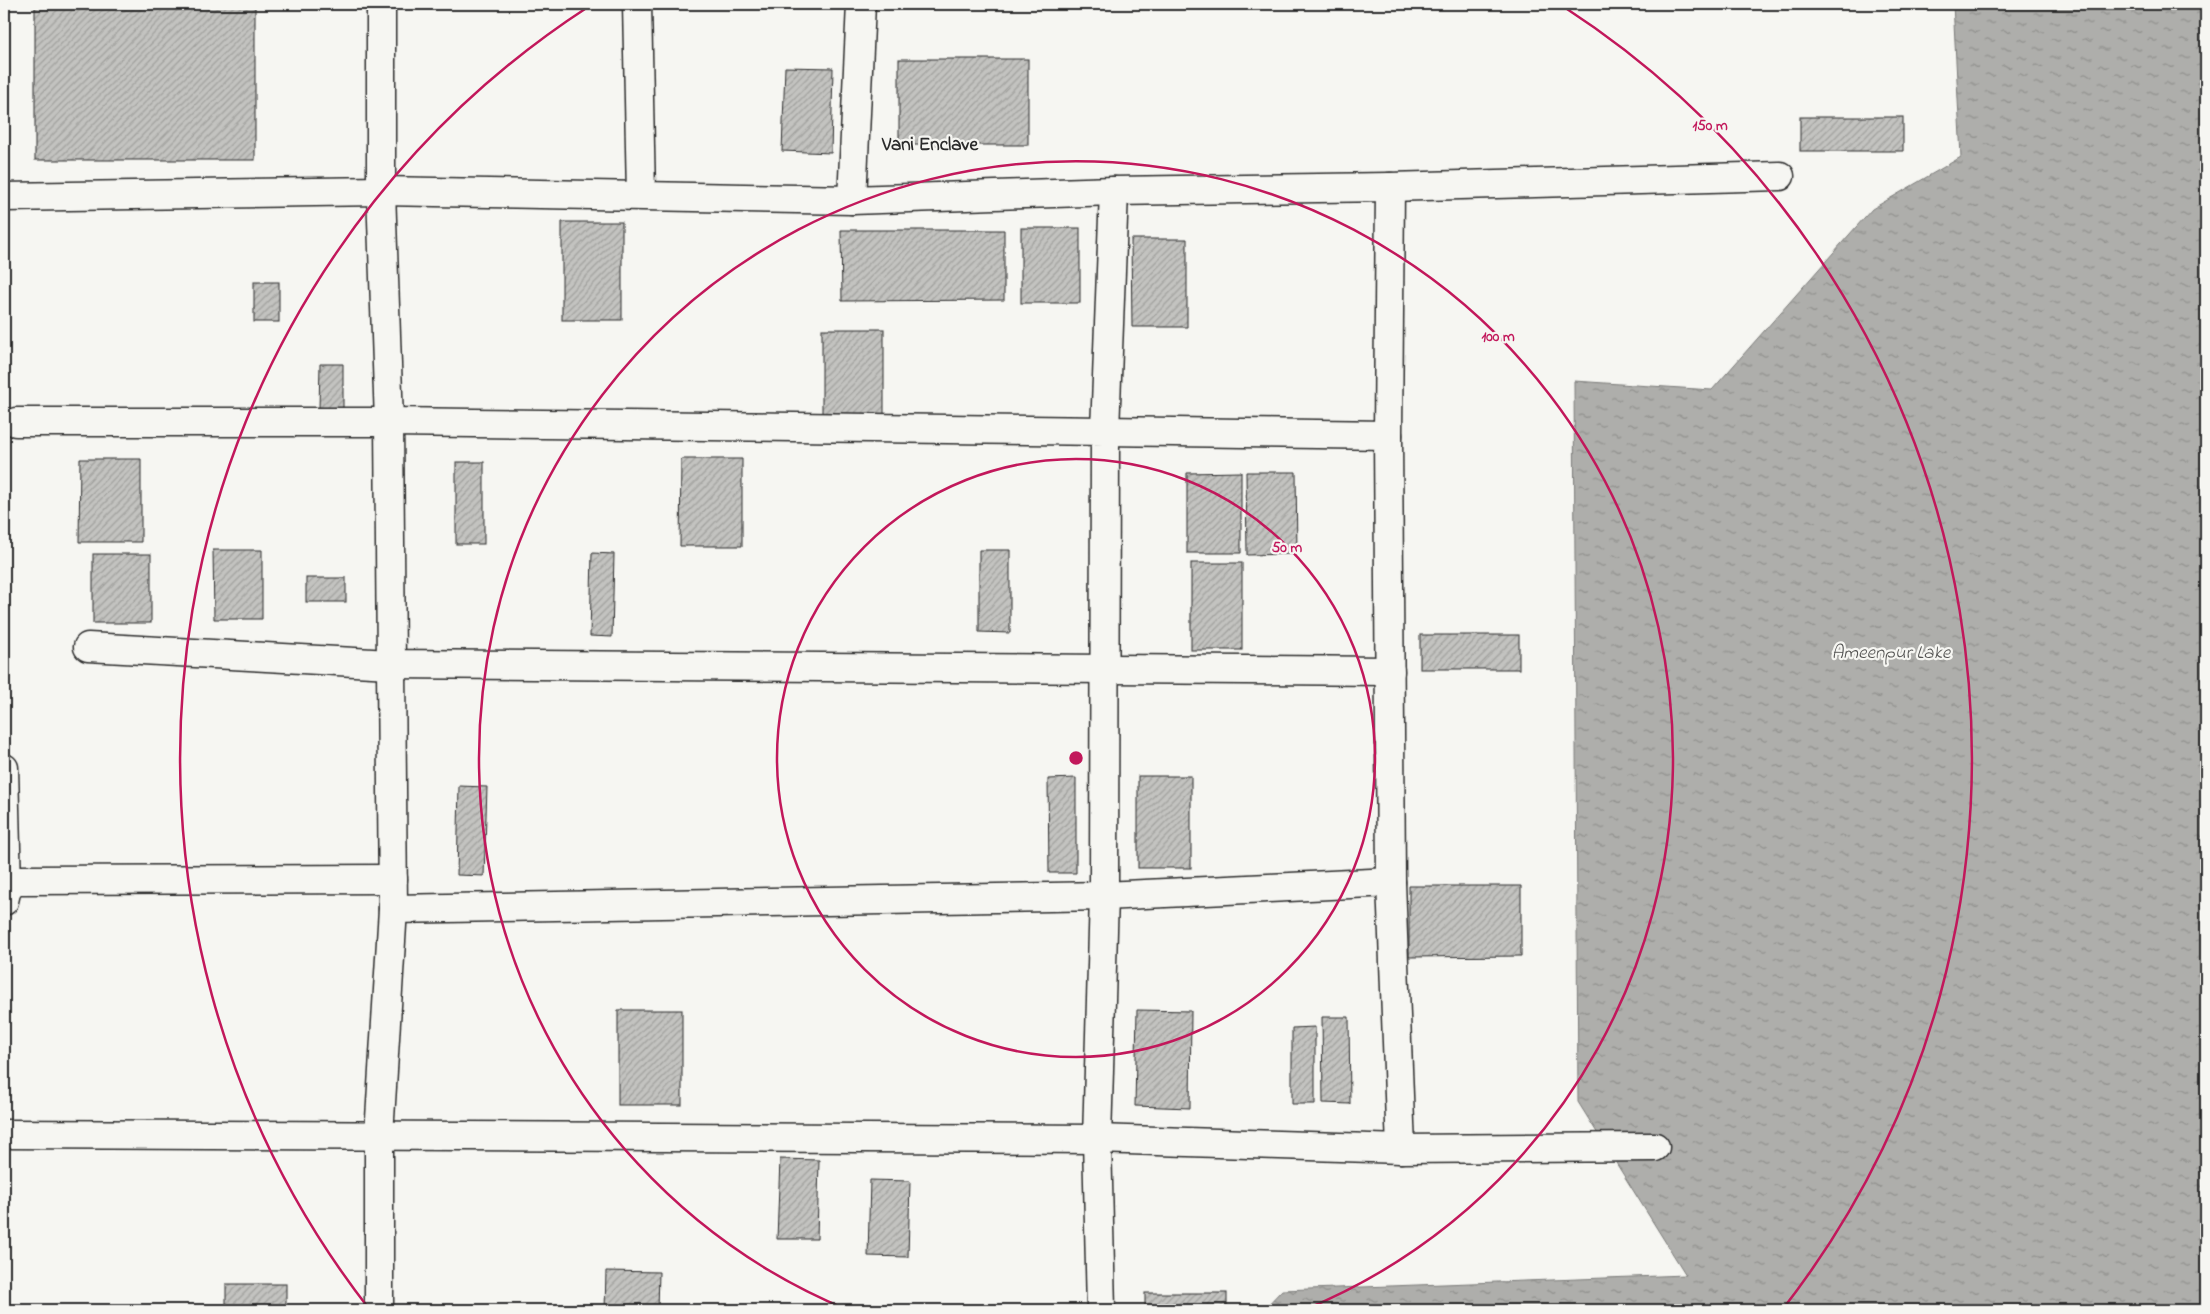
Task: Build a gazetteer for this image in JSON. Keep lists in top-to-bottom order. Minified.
{"districts":["Vani Enclave"],"water":["Ameenpur Lake"],"rings":["150 m","100 m","50 m"]}
